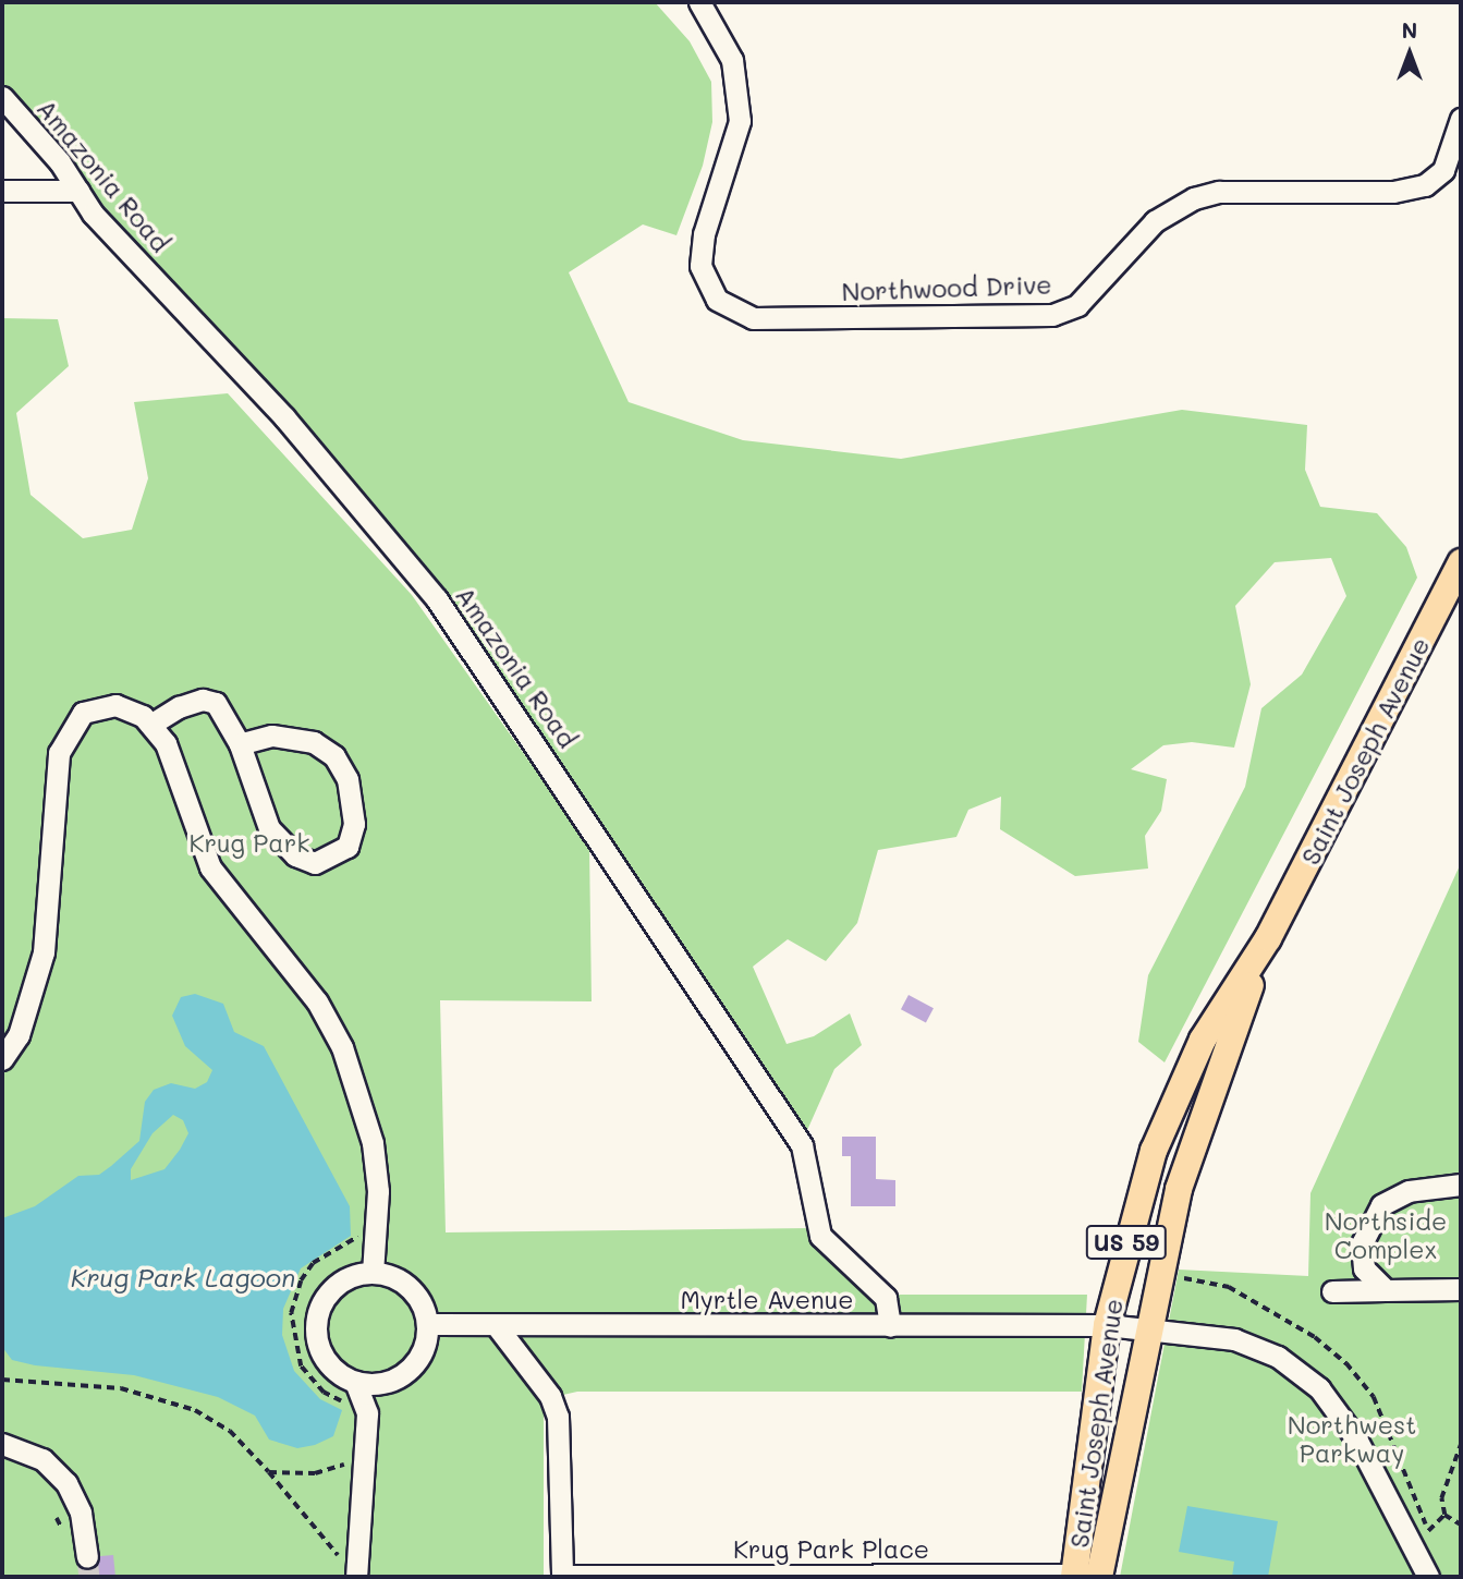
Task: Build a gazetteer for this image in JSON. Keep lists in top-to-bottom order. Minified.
{"streets":{"main road":["Saint Joseph Avenue","US 59"],"street":["Amazonia Road","Northwood Drive","Myrtle Avenue","Krug Park Place"]},"crossings":[["Amazonia Road","Myrtle Avenue"],["Saint Joseph Avenue","Myrtle Avenue"],["Saint Joseph Avenue","Krug Park Place"]],"water":["Krug Park Lagoon"],"parks":["Krug Park","Northside Complex","Northwest Parkway"],"north":"top"}
